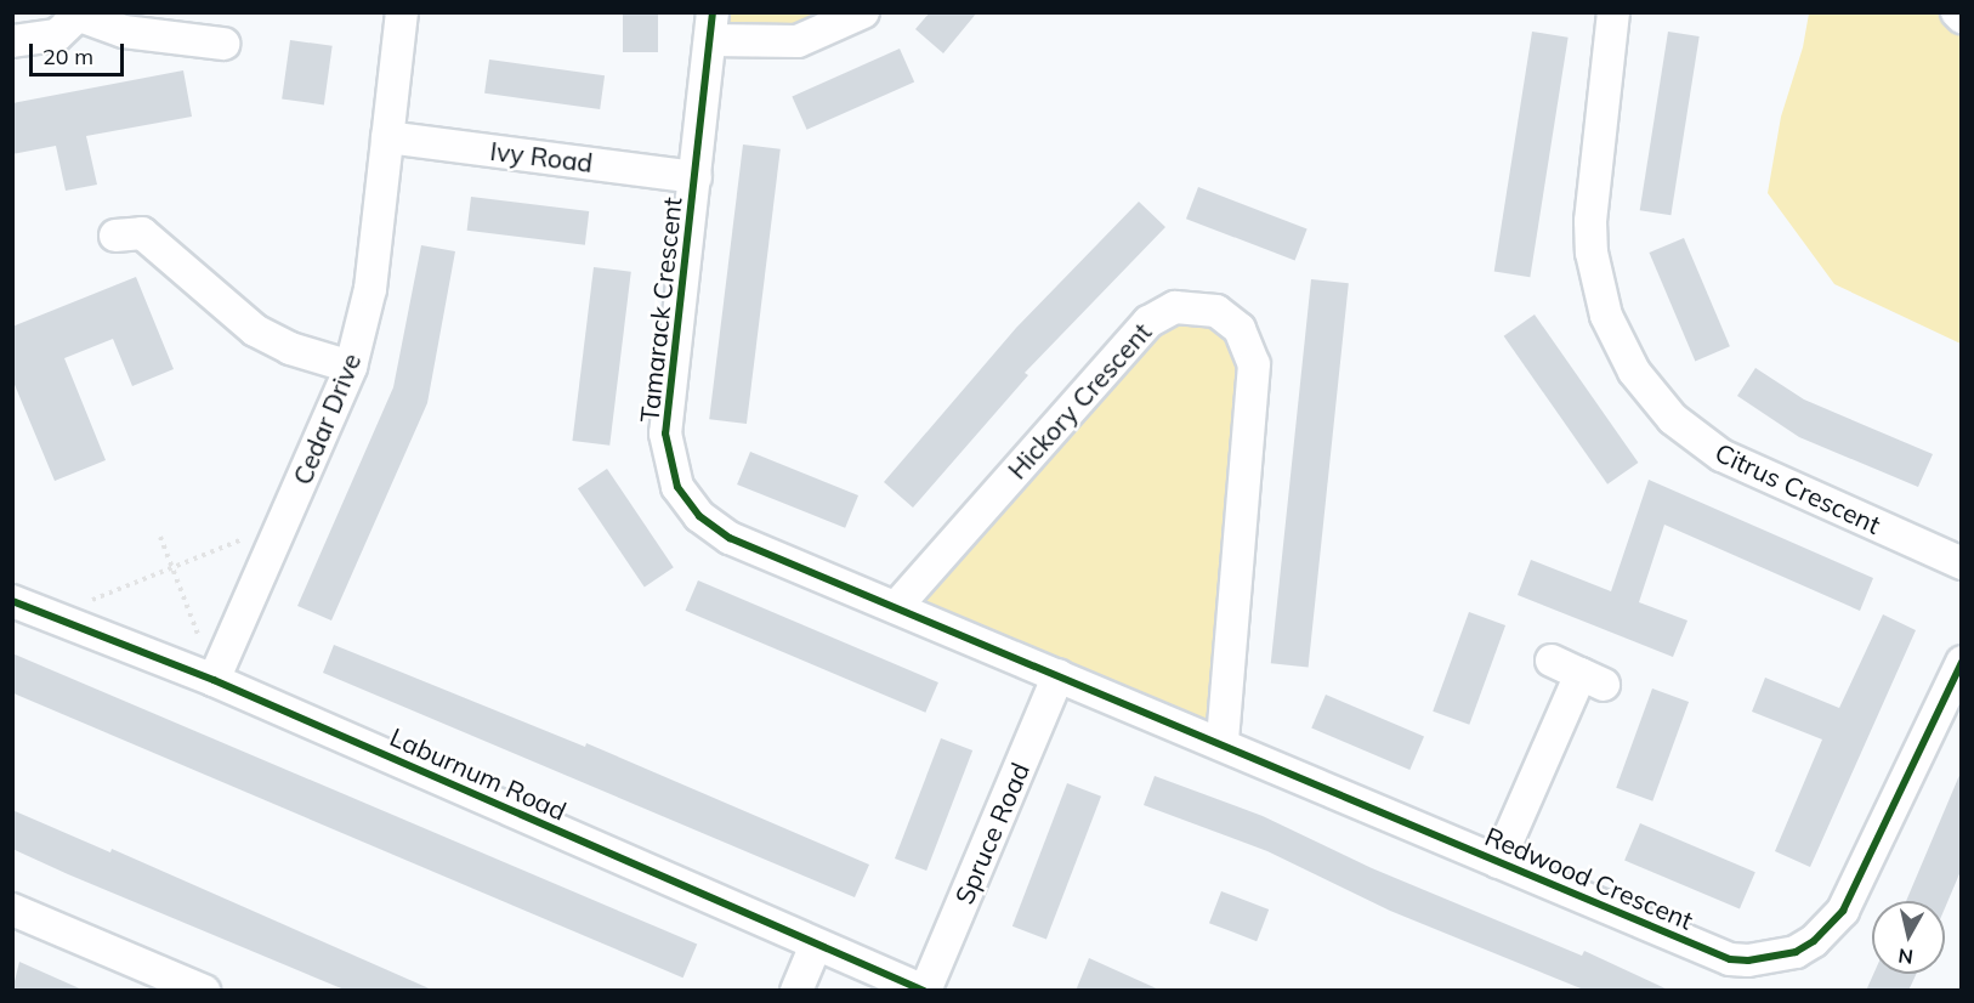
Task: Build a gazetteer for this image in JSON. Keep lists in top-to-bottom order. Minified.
{"streets":{"street":["Ivy Road","Tamarack Crescent","Hickory Crescent","Cedar Drive","Citrus Crescent","Laburnum Road","Spruce Road","Redwood Crescent"]},"crossings":[["Ivy Road","Tamarack Crescent"],["Ivy Road","Cedar Drive"],["Tamarack Crescent","Hickory Crescent"],["Tamarack Crescent","Spruce Road"],["Tamarack Crescent","Redwood Crescent"],["Hickory Crescent","Redwood Crescent"],["Cedar Drive","Laburnum Road"],["Laburnum Road","Spruce Road"],["Spruce Road","Redwood Crescent"]],"scale_bar":"20 m","north":"bottom"}
